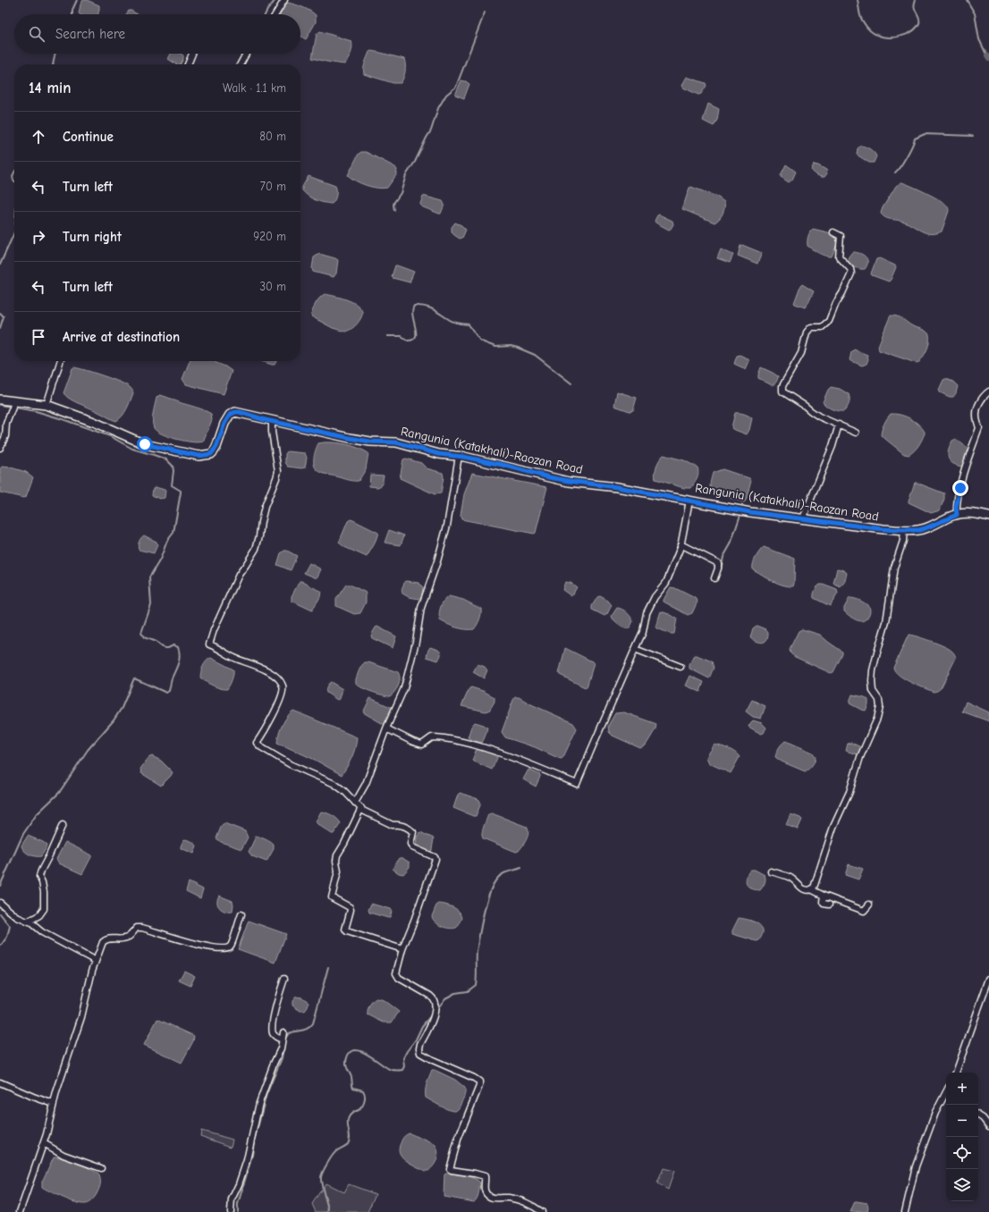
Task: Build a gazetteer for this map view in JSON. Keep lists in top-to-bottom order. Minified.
{"streets":{"main road":["Rangunia (Katakhali)-Raozan Road"]},"page":{"search":"Search here","heading":["14 min","Walk · 1.1 km"],"list":[["Continue","80 m"],["Turn left","70 m"],["Turn right","920 m"],["Turn left","30 m"],"Arrive at destination"],"map_buttons":["+","−"]}}
